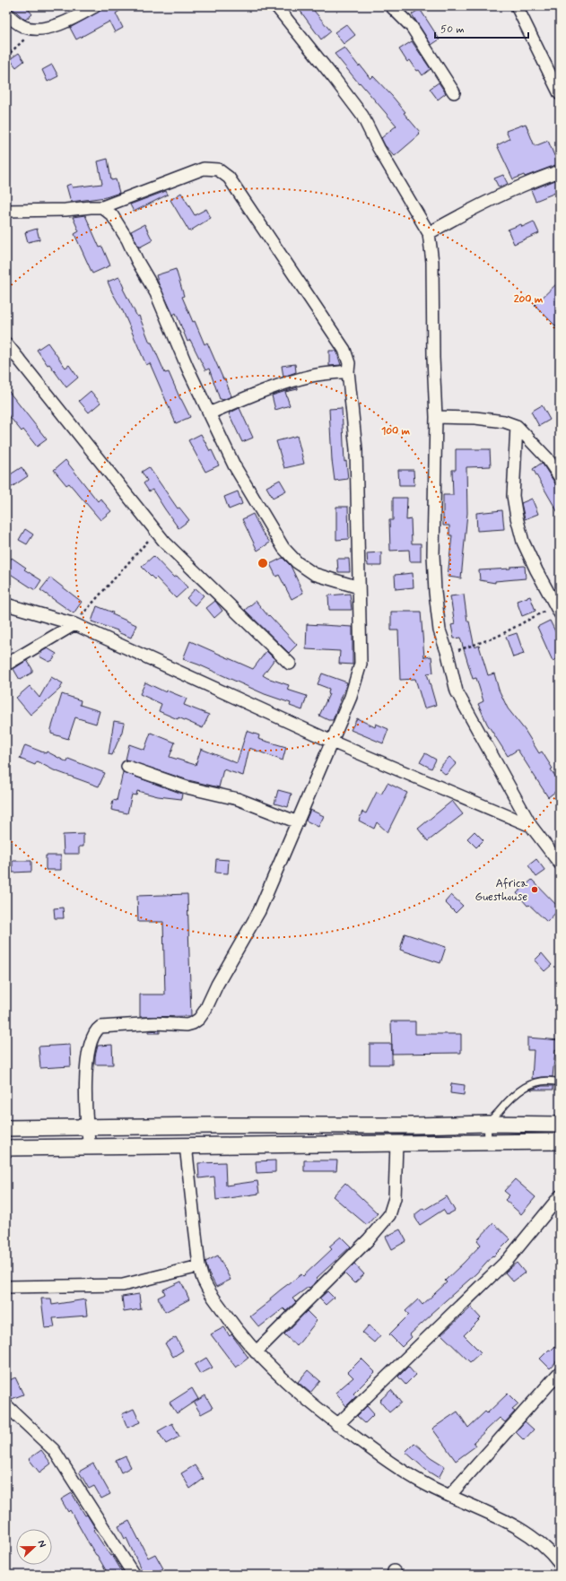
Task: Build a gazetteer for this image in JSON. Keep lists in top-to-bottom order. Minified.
{"places":["Africa Guesthouse"],"scale_bar":"50 m","north":"right","rings":["200 m","100 m"]}
